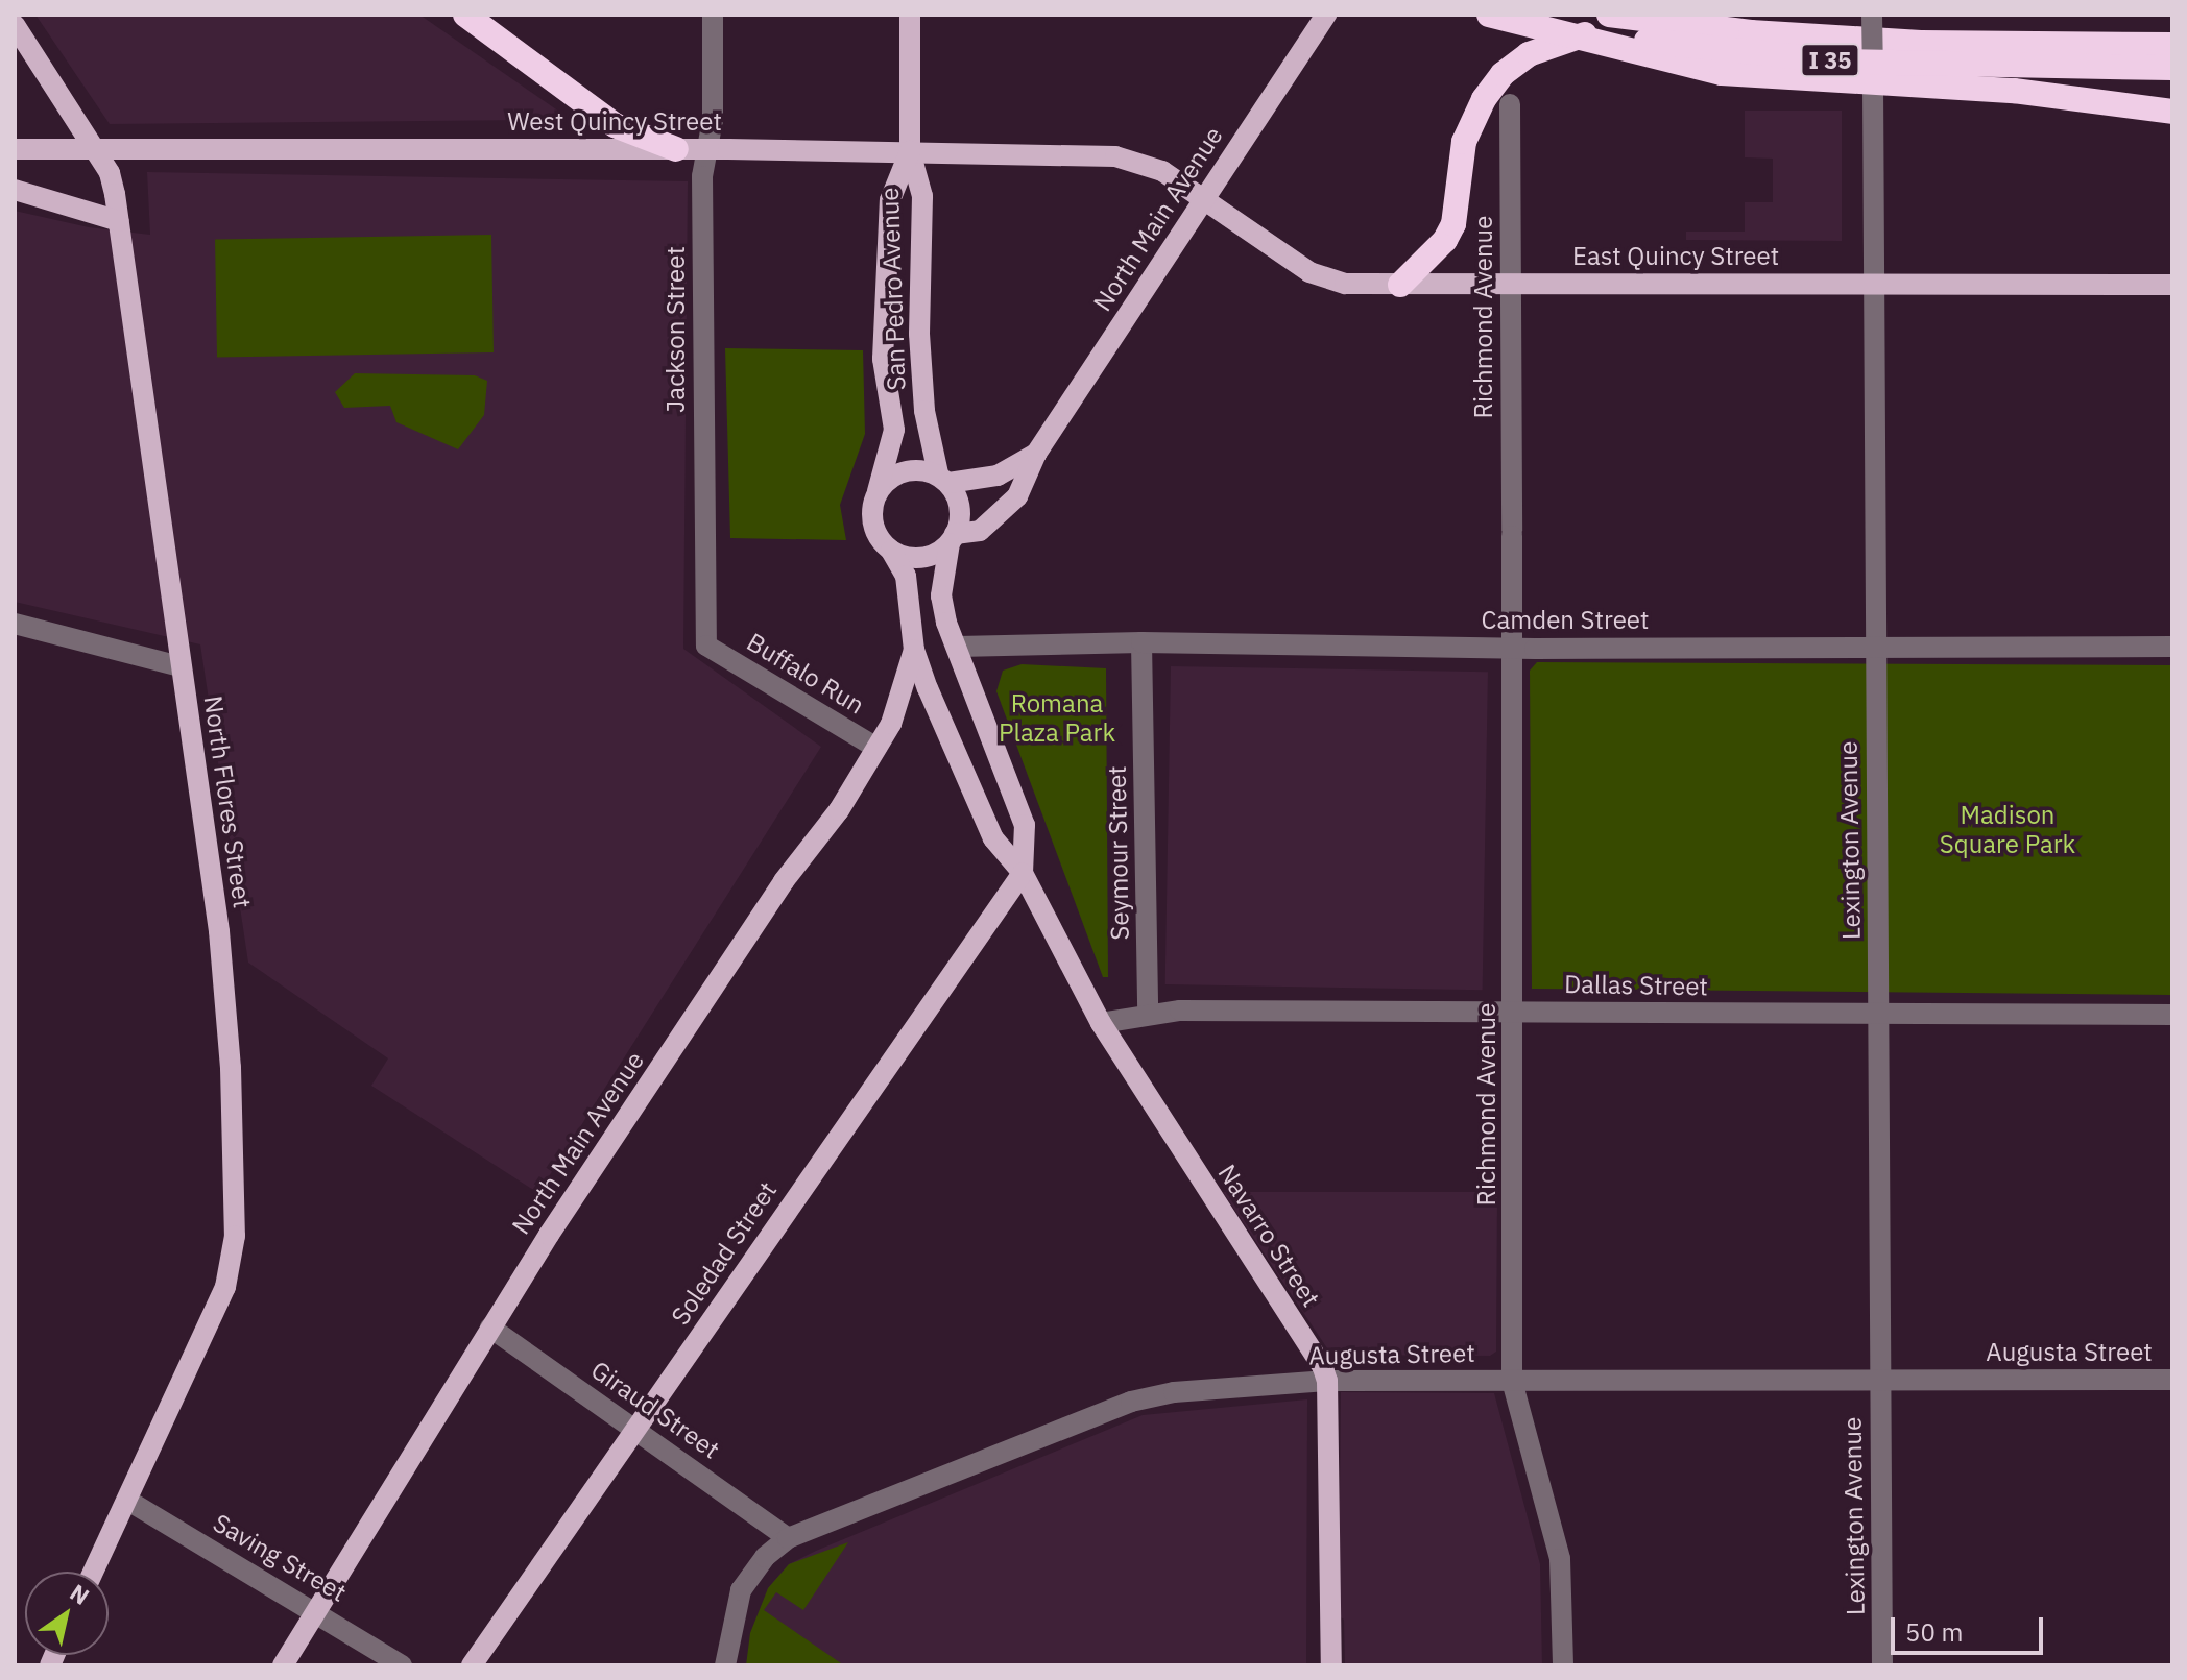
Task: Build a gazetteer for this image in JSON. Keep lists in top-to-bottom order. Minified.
{"streets":{"highway":["I 35"],"main road":["West Quincy Street","North Main Avenue","East Quincy Street","San Pedro Avenue","North Flores Street","Navarro Street","Soledad Street"],"street":["Richmond Avenue","Jackson Street","Camden Street","Buffalo Run","Lexington Avenue","Seymour Street","Dallas Street","Augusta Street","Giraud Street","Saving Street"]},"crossings":[["West Quincy Street","North Main Avenue"],["West Quincy Street","East Quincy Street"],["West Quincy Street","San Pedro Avenue"],["West Quincy Street","Jackson Street"],["West Quincy Street","North Flores Street"],["North Main Avenue","East Quincy Street"],["North Main Avenue","San Pedro Avenue"],["North Main Avenue","Buffalo Run"],["North Main Avenue","Navarro Street"],["North Main Avenue","Giraud Street"],["North Main Avenue","Saving Street"],["East Quincy Street","Richmond Avenue"],["East Quincy Street","Lexington Avenue"],["San Pedro Avenue","Navarro Street"],["Richmond Avenue","Camden Street"],["Richmond Avenue","Dallas Street"],["Richmond Avenue","Augusta Street"],["Jackson Street","Buffalo Run"],["Camden Street","Lexington Avenue"],["Camden Street","Seymour Street"],["North Flores Street","Saving Street"],["Lexington Avenue","Dallas Street"],["Lexington Avenue","Augusta Street"],["Seymour Street","Dallas Street"],["Dallas Street","Navarro Street"],["Navarro Street","Soledad Street"],["Navarro Street","Augusta Street"],["Soledad Street","Giraud Street"],["Augusta Street","Giraud Street"]],"parks":["Romana Plaza Park","Madison Square Park"],"scale_bar":"50 m","north":"top right"}
